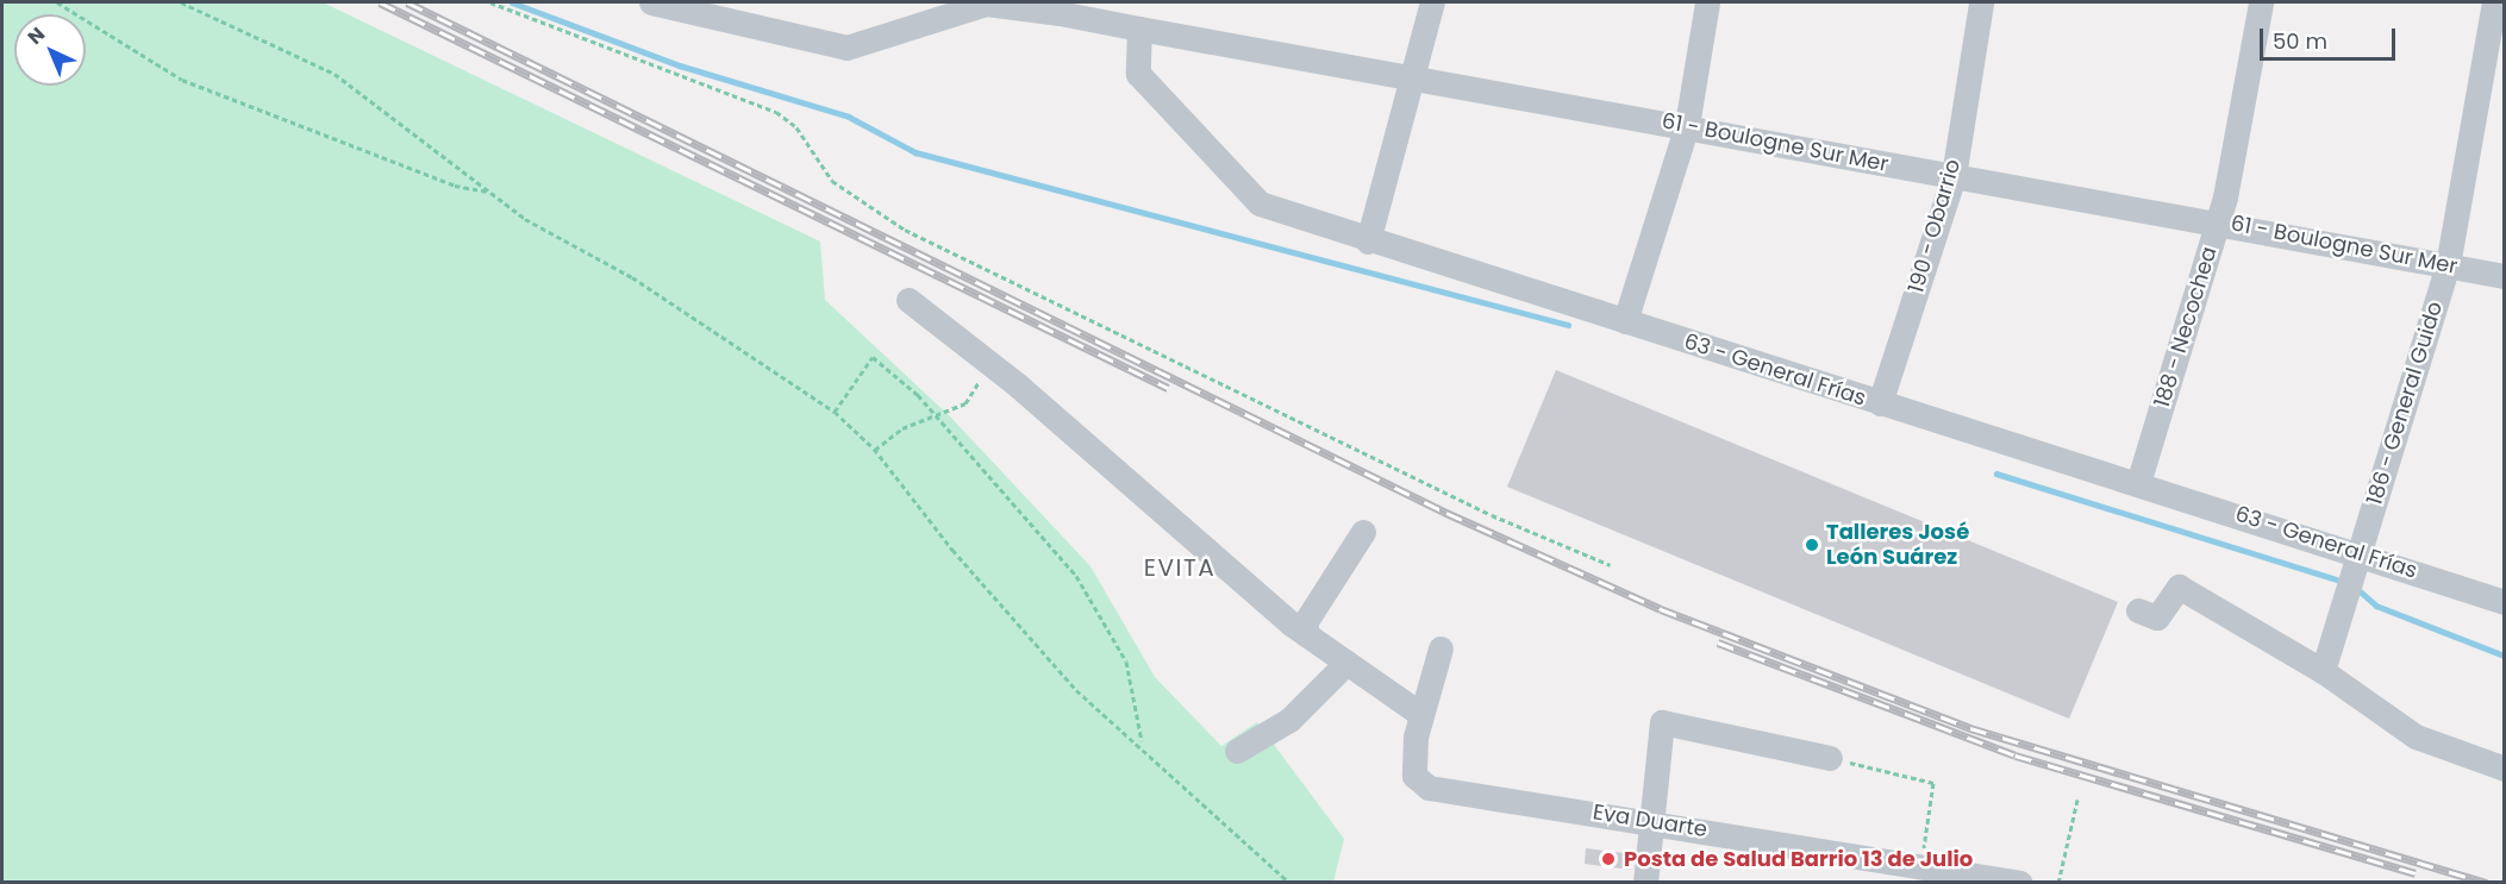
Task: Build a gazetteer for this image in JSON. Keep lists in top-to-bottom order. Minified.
{"streets":{"street":["61 - Boulogne Sur Mer","190 - Obarrio","188 - Necochea","63 - General Frías","186 - General Guido","Eva Duarte"]},"crossings":[["61 - Boulogne Sur Mer","190 - Obarrio"],["61 - Boulogne Sur Mer","188 - Necochea"],["61 - Boulogne Sur Mer","63 - General Frías"],["61 - Boulogne Sur Mer","186 - General Guido"],["190 - Obarrio","63 - General Frías"],["188 - Necochea","63 - General Frías"],["63 - General Frías","186 - General Guido"]],"districts":["EVITA"],"places":["Talleres José León Suárez","Posta de Salud Barrio 13 de Julio"],"scale_bar":"50 m","north":"top left"}
